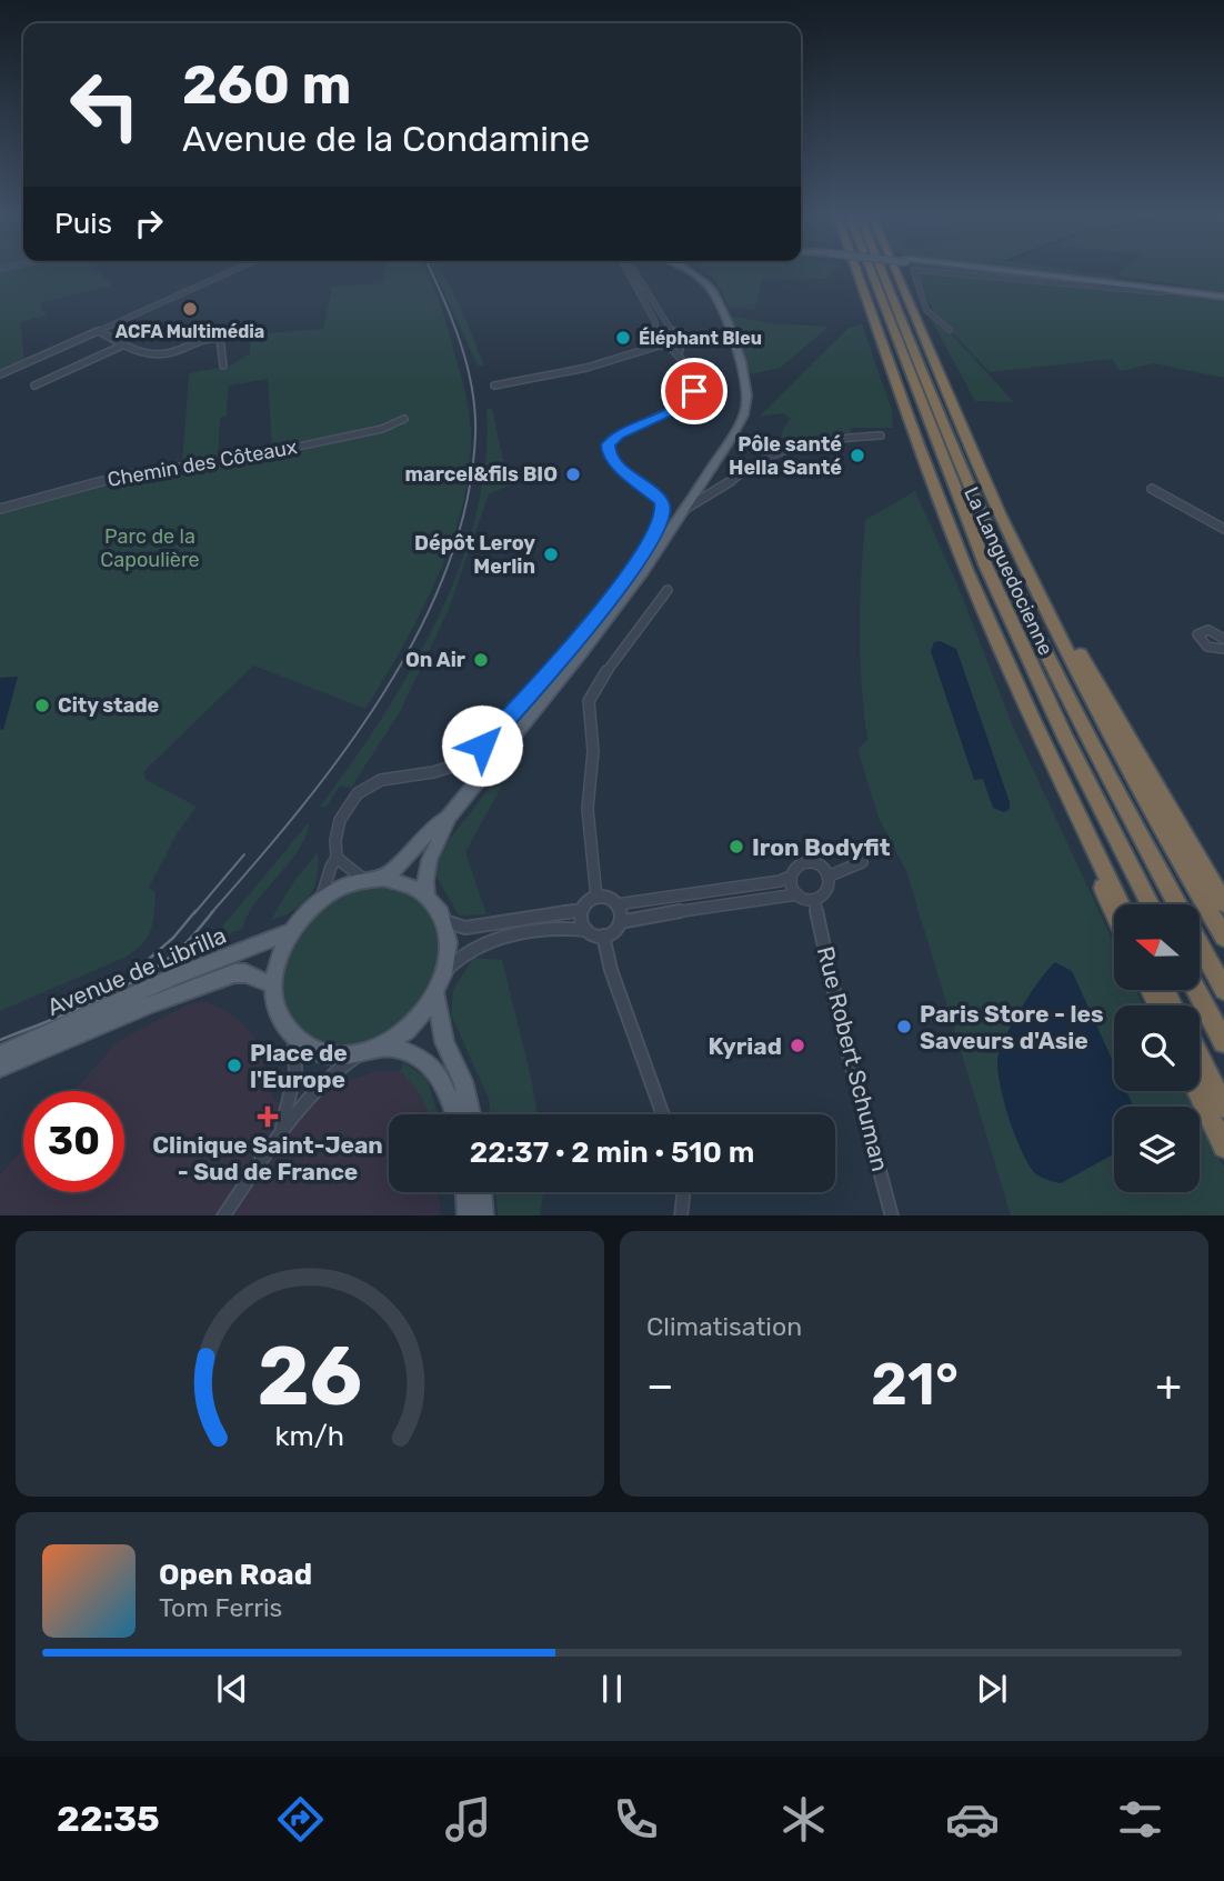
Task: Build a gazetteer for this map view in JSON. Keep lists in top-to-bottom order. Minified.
{"streets":{"highway":["La Languedocienne"],"main road":["Avenue de Librilla"],"street":["Chemin des Côteaux","Rue Robert Schuman"]},"parks":["Parc de la Capoulière"],"places":{"other":["ACFA Multimédia","Éléphant Bleu","Pôle santé Hella Santé","marcel&fils BIO","Dépôt Leroy Merlin","On Air","City stade","Iron Bodyfit","Paris Store - les Saveurs d'Asie","Kyriad","Place de l'Europe"],"health":["Clinique Saint-Jean - Sud de France"]},"north":"left","page":{"turn":["260 m","Avenue de la Condamine"],"then":"Puis","limit":"30","trip":"22:37 · 2 min · 510 m","tile":"Climatisation","heat":["−","21°","+"],"song":["Open Road","Tom Ferris"],"tabs":"22:35","gauge":["26","km/h"]}}
